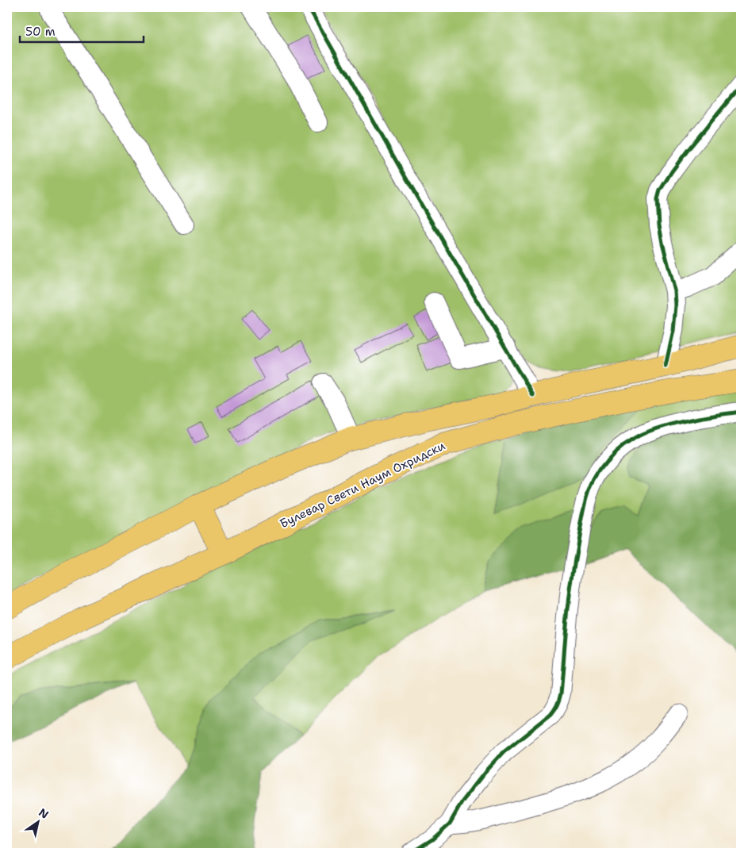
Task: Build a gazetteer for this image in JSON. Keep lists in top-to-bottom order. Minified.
{"streets":{"main road":["Булевар Свети Наум Охридски"]},"scale_bar":"50 m","north":"top right"}
